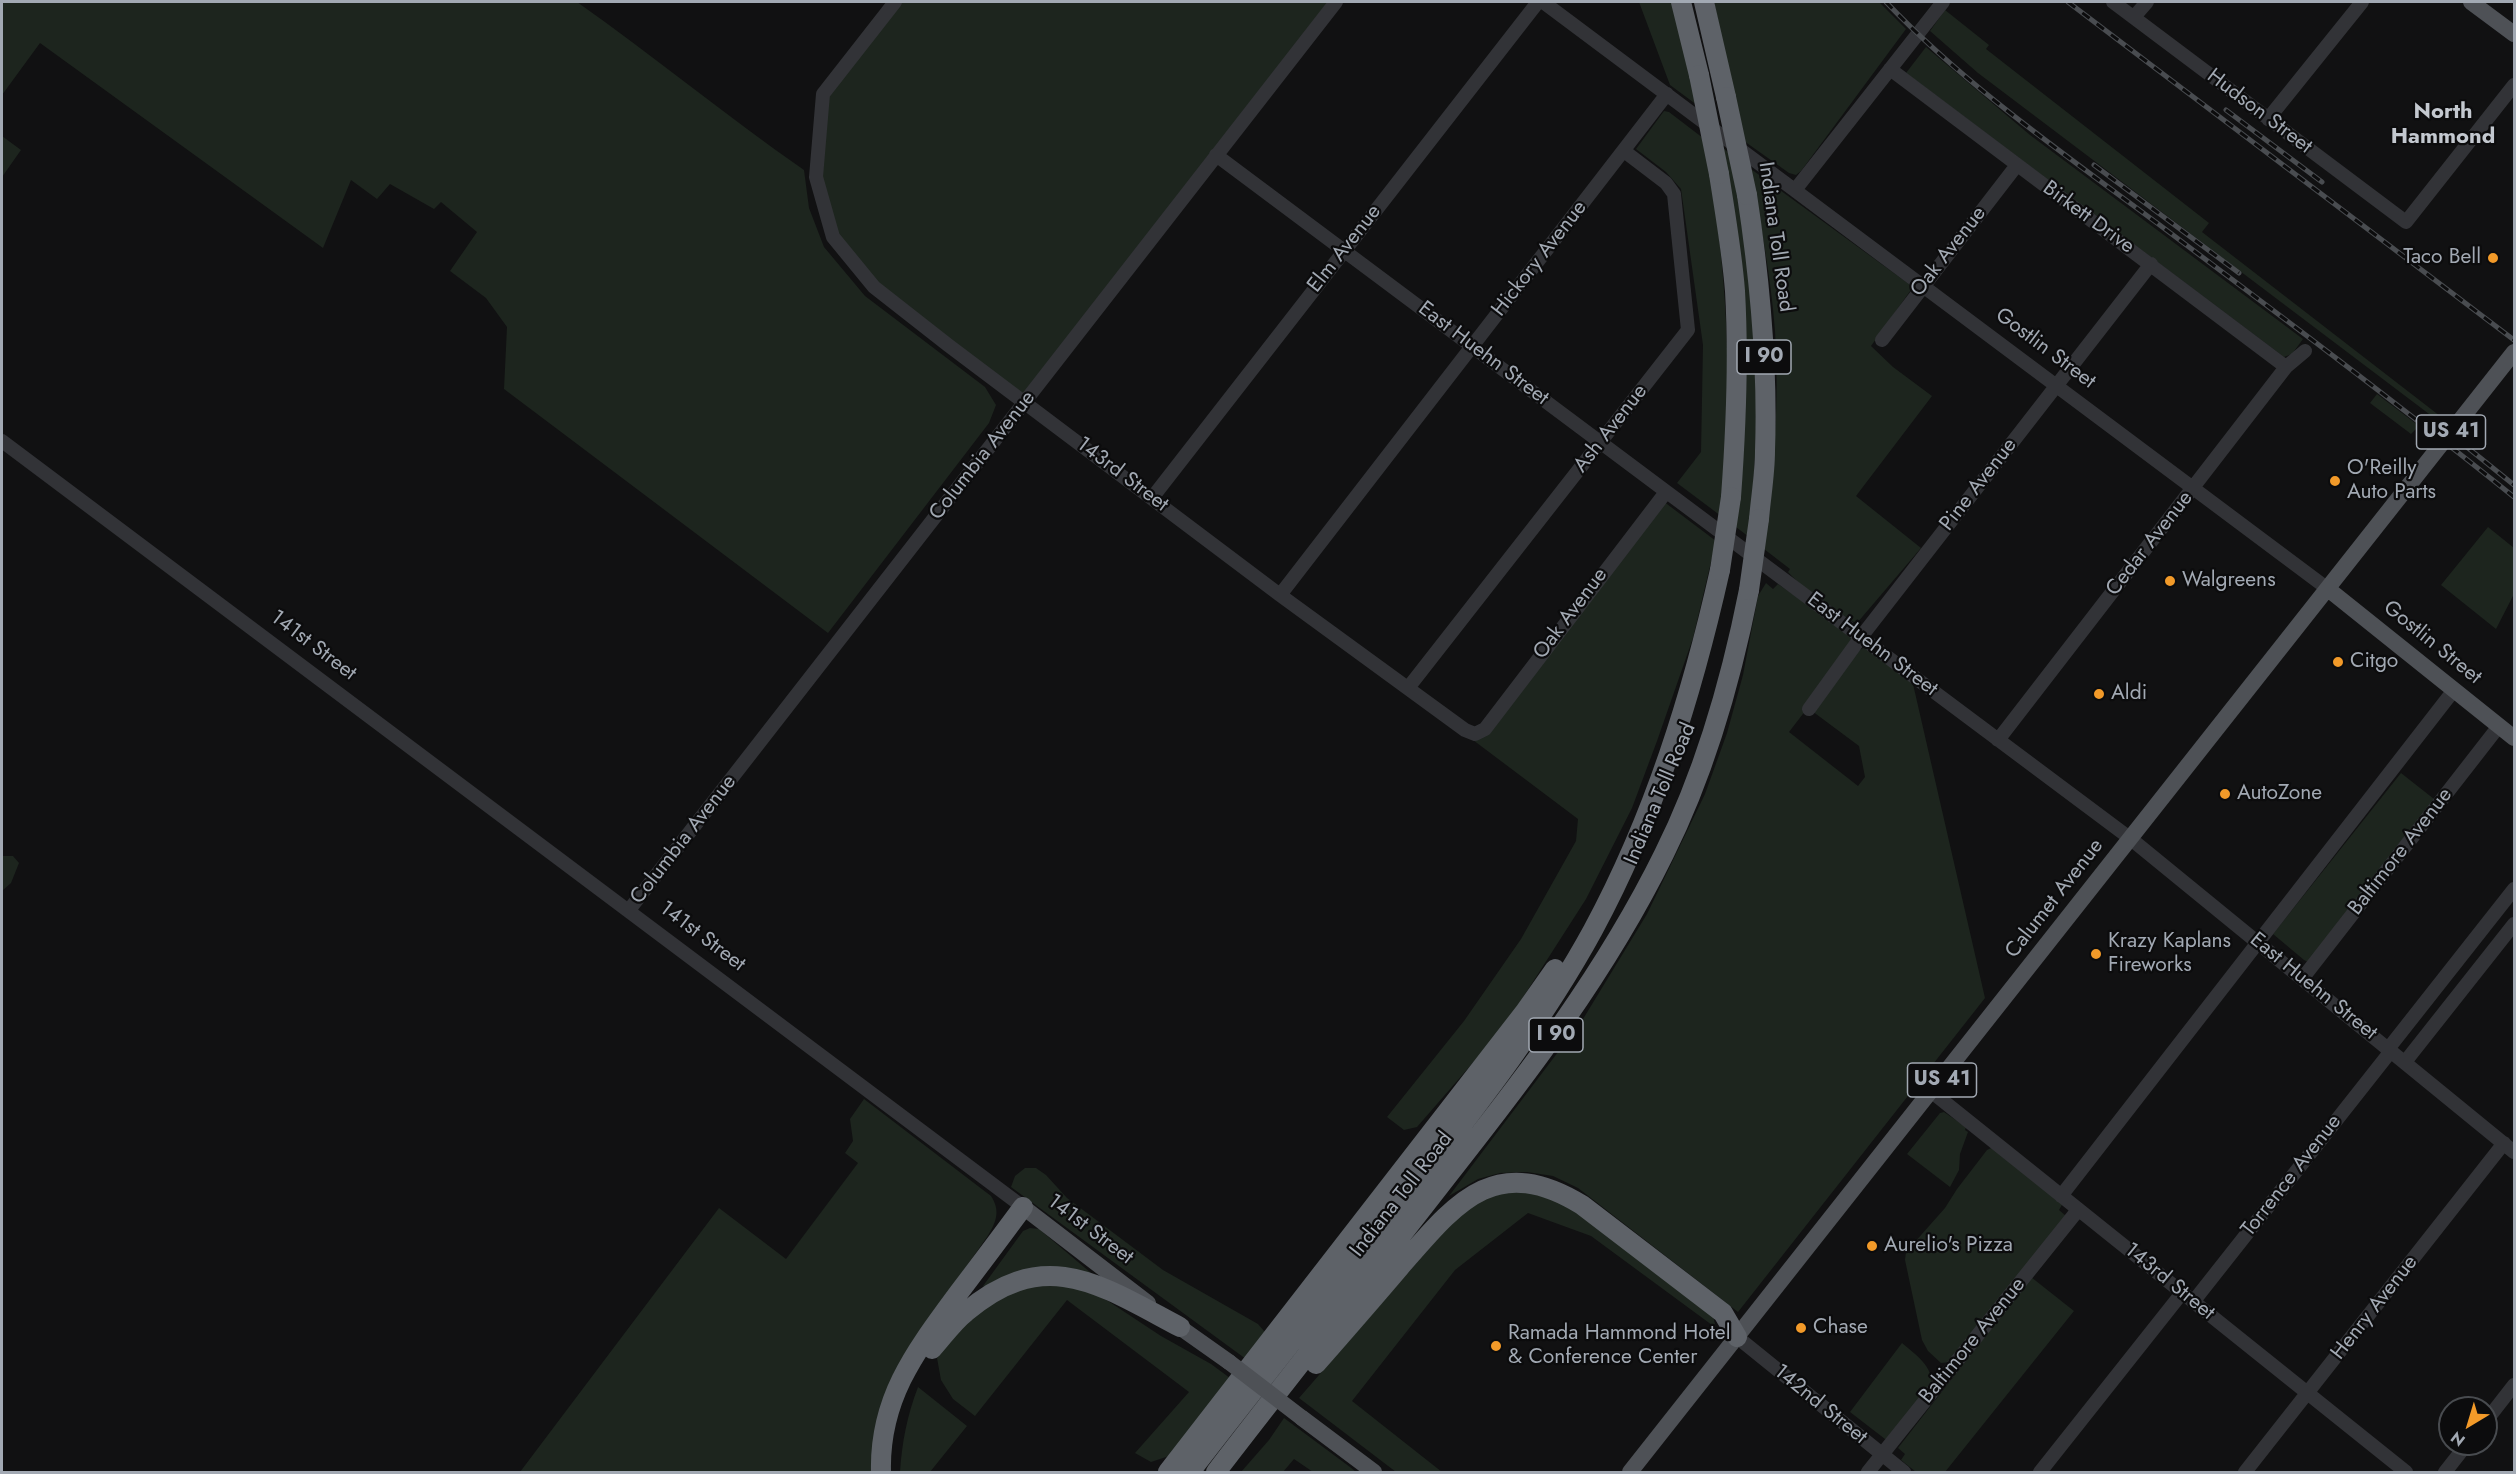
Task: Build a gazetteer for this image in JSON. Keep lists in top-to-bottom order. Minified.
{"streets":{"highway":["Indiana Toll Road","I 90"],"main road":["Gostlin Street","US 41","141st Street","Calumet Avenue"],"street":["Hudson Street","Birkett Drive","Elm Avenue","Oak Avenue","Hickory Avenue","East Huehn Street","Ash Avenue","Columbia Avenue","143rd Street","Pine Avenue","Cedar Avenue","Baltimore Avenue","Torrence Avenue","Henry Avenue","142nd Street"]},"crossings":[["Birkett Drive","Oak Avenue"],["Birkett Drive","Pine Avenue"],["Birkett Drive","Cedar Avenue"],["Elm Avenue","East Huehn Street"],["Elm Avenue","143rd Street"],["Oak Avenue","Gostlin Street"],["Oak Avenue","East Huehn Street"],["Oak Avenue","143rd Street"],["Hickory Avenue","Gostlin Street"],["Hickory Avenue","East Huehn Street"],["Hickory Avenue","Ash Avenue"],["Hickory Avenue","143rd Street"],["Gostlin Street","Pine Avenue"],["Gostlin Street","Cedar Avenue"],["Gostlin Street","Baltimore Avenue"],["Gostlin Street","Calumet Avenue"],["East Huehn Street","Ash Avenue"],["East Huehn Street","Columbia Avenue"],["East Huehn Street","Pine Avenue"],["East Huehn Street","Cedar Avenue"],["East Huehn Street","Baltimore Avenue"],["East Huehn Street","Calumet Avenue"],["East Huehn Street","Torrence Avenue"],["East Huehn Street","Henry Avenue"],["Ash Avenue","143rd Street"],["Columbia Avenue","143rd Street"],["Columbia Avenue","141st Street"],["143rd Street","Baltimore Avenue"],["143rd Street","Calumet Avenue"],["143rd Street","Torrence Avenue"],["143rd Street","Henry Avenue"],["Baltimore Avenue","142nd Street"],["Calumet Avenue","142nd Street"]],"districts":["North Hammond"],"places":["Taco Bell","O'Reilly Auto Parts","Walgreens","Citgo","Aldi","AutoZone","Krazy Kaplans Fireworks","Aurelio's Pizza","Chase","Ramada Hammond Hotel & Conference Center"],"north":"bottom left"}
